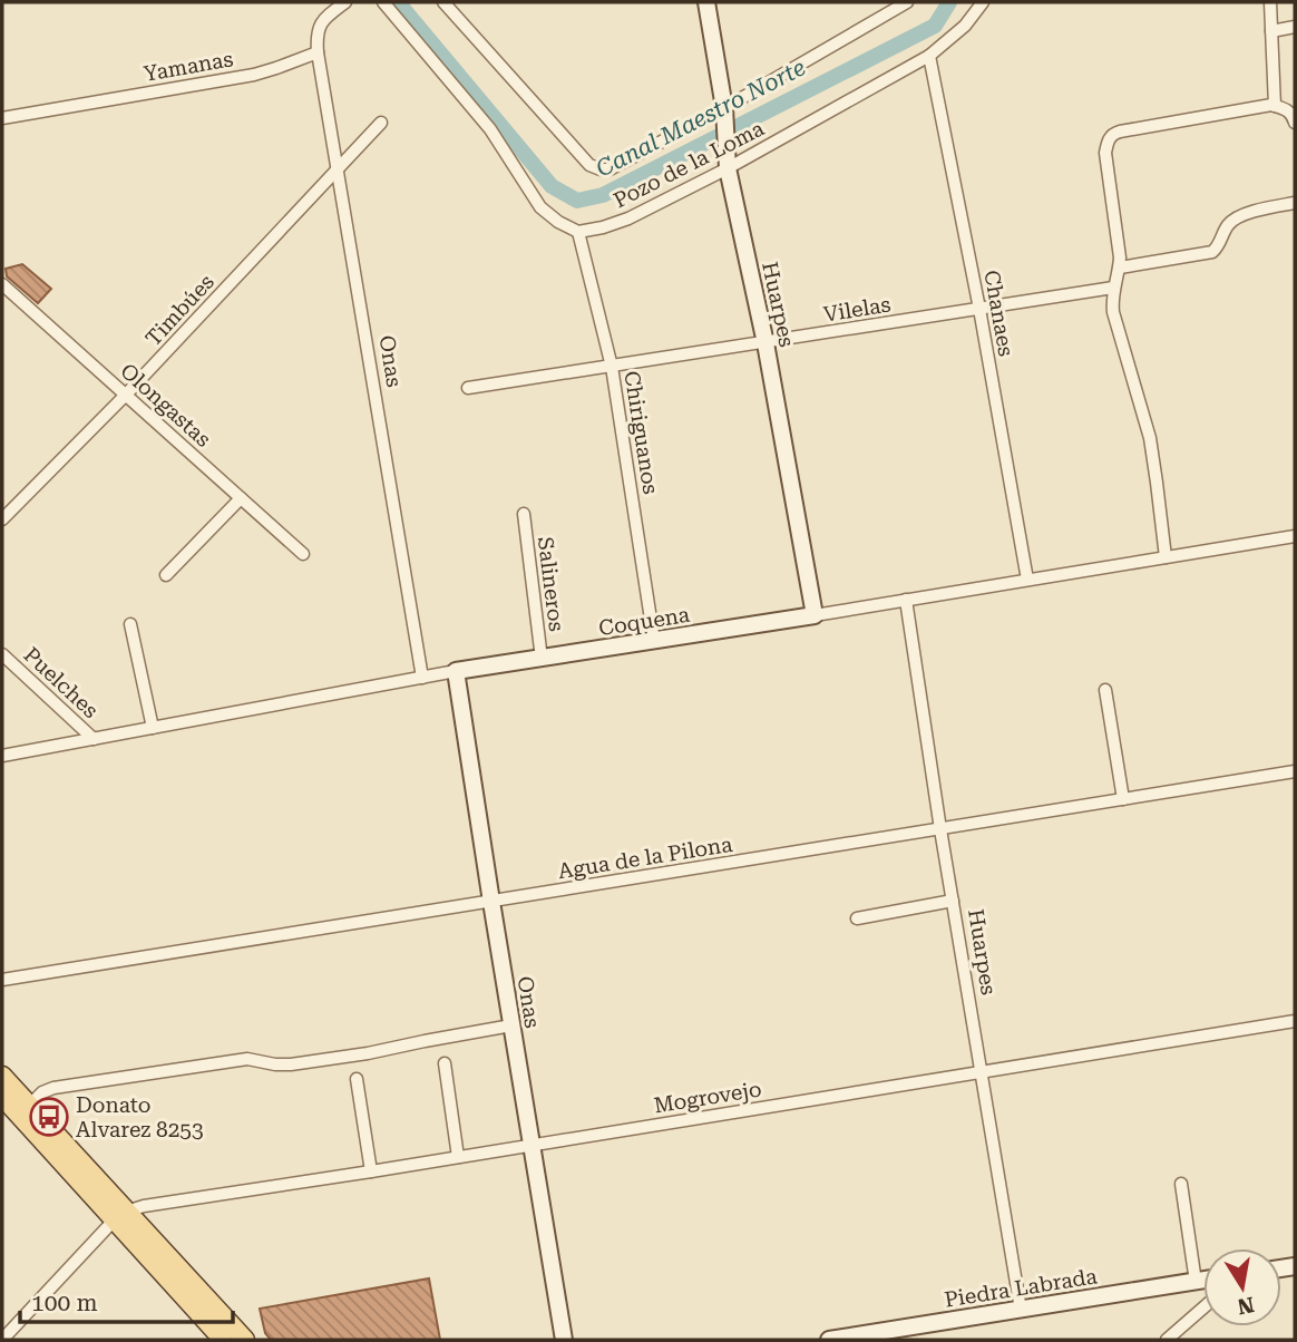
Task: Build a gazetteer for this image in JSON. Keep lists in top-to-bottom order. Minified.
{"streets":{"main road":["Huarpes","Onas","Coquena","Piedra Labrada"],"street":["Yamanas","Pozo de la Loma","Vilelas","Timbúes","Chanaes","Olongastas","Chiriguanos","Salineros","Puelches","Agua de la Pilona","Mogrovejo"]},"crossings":[["Yamanas","Onas"],["Pozo de la Loma","Huarpes"],["Pozo de la Loma","Chanaes"],["Pozo de la Loma","Chiriguanos"],["Huarpes","Vilelas"],["Huarpes","Coquena"],["Huarpes","Agua de la Pilona"],["Huarpes","Mogrovejo"],["Huarpes","Piedra Labrada"],["Vilelas","Chanaes"],["Vilelas","Chiriguanos"],["Timbúes","Onas"],["Timbúes","Olongastas"],["Chanaes","Coquena"],["Onas","Coquena"],["Onas","Agua de la Pilona"],["Onas","Mogrovejo"],["Chiriguanos","Coquena"],["Salineros","Coquena"],["Coquena","Puelches"]],"water":["Canal Maestro Norte"],"places":{"bus stop":["Donato Alvarez 8253"]},"scale_bar":"100 m","north":"bottom"}
